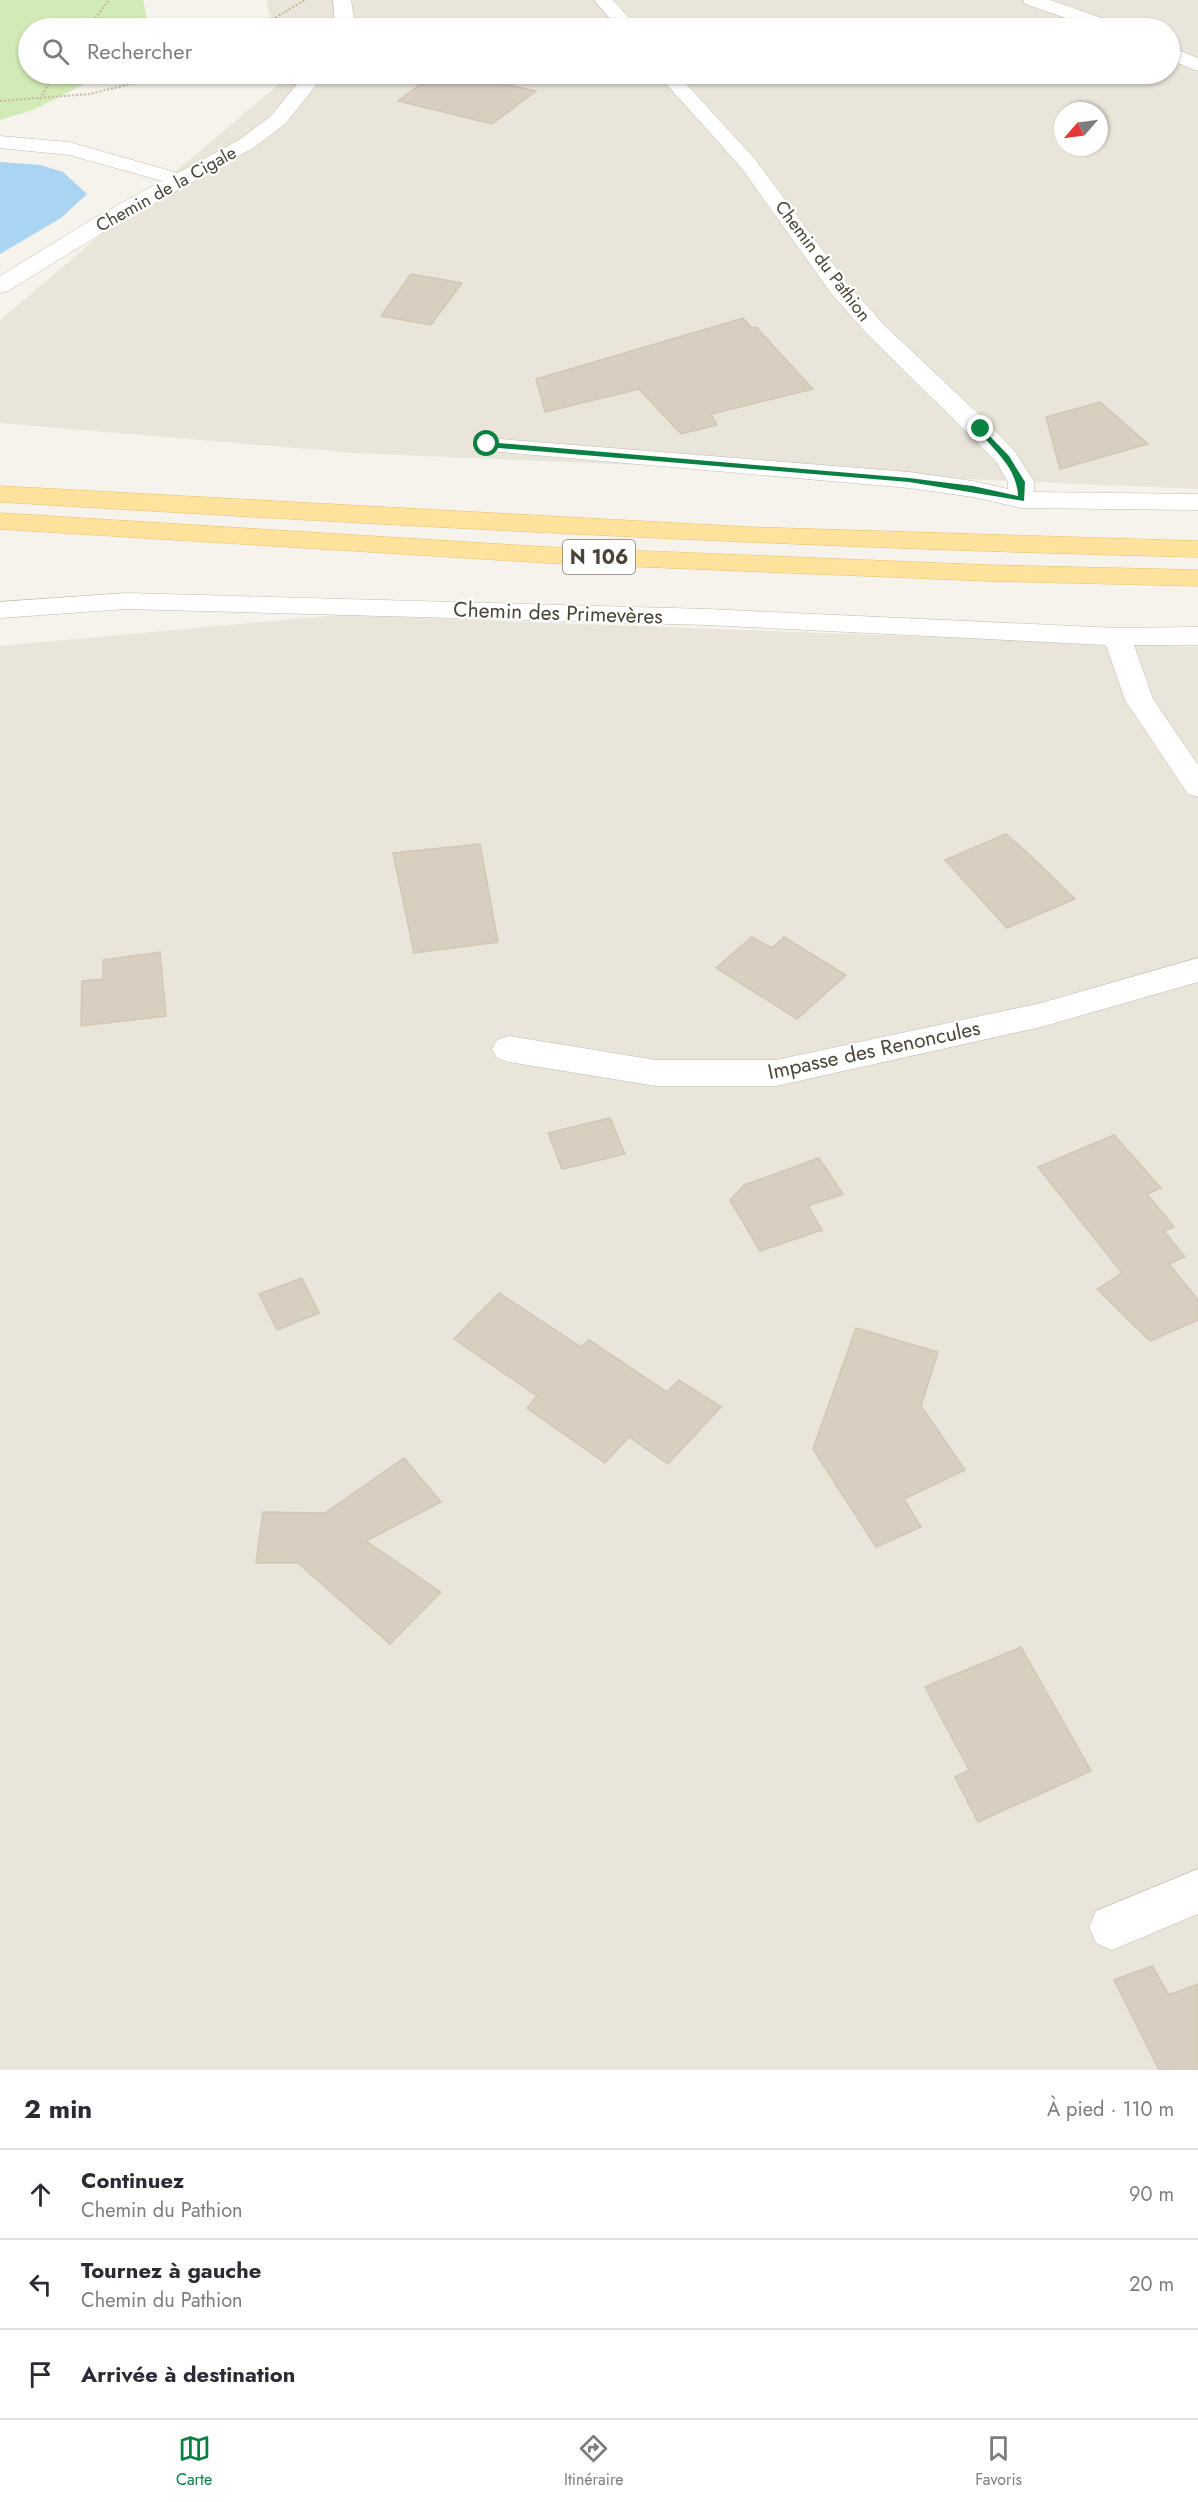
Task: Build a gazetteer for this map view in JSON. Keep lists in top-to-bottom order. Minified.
{"streets":{"main road":["N 106"],"street":["Chemin de la Cigale","Chemin du Pathion","Chemin des Primevères","Impasse des Renoncules"]},"north":"bottom left","page":{"search":"Rechercher","heading":["2 min","À pied · 110 m"],"list":[["Continuez","Chemin du Pathion","90 m"],["Tournez à gauche","Chemin du Pathion","20 m"],"Arrivée à destination"],"nav":["Carte","Itinéraire","Favoris"]}}
